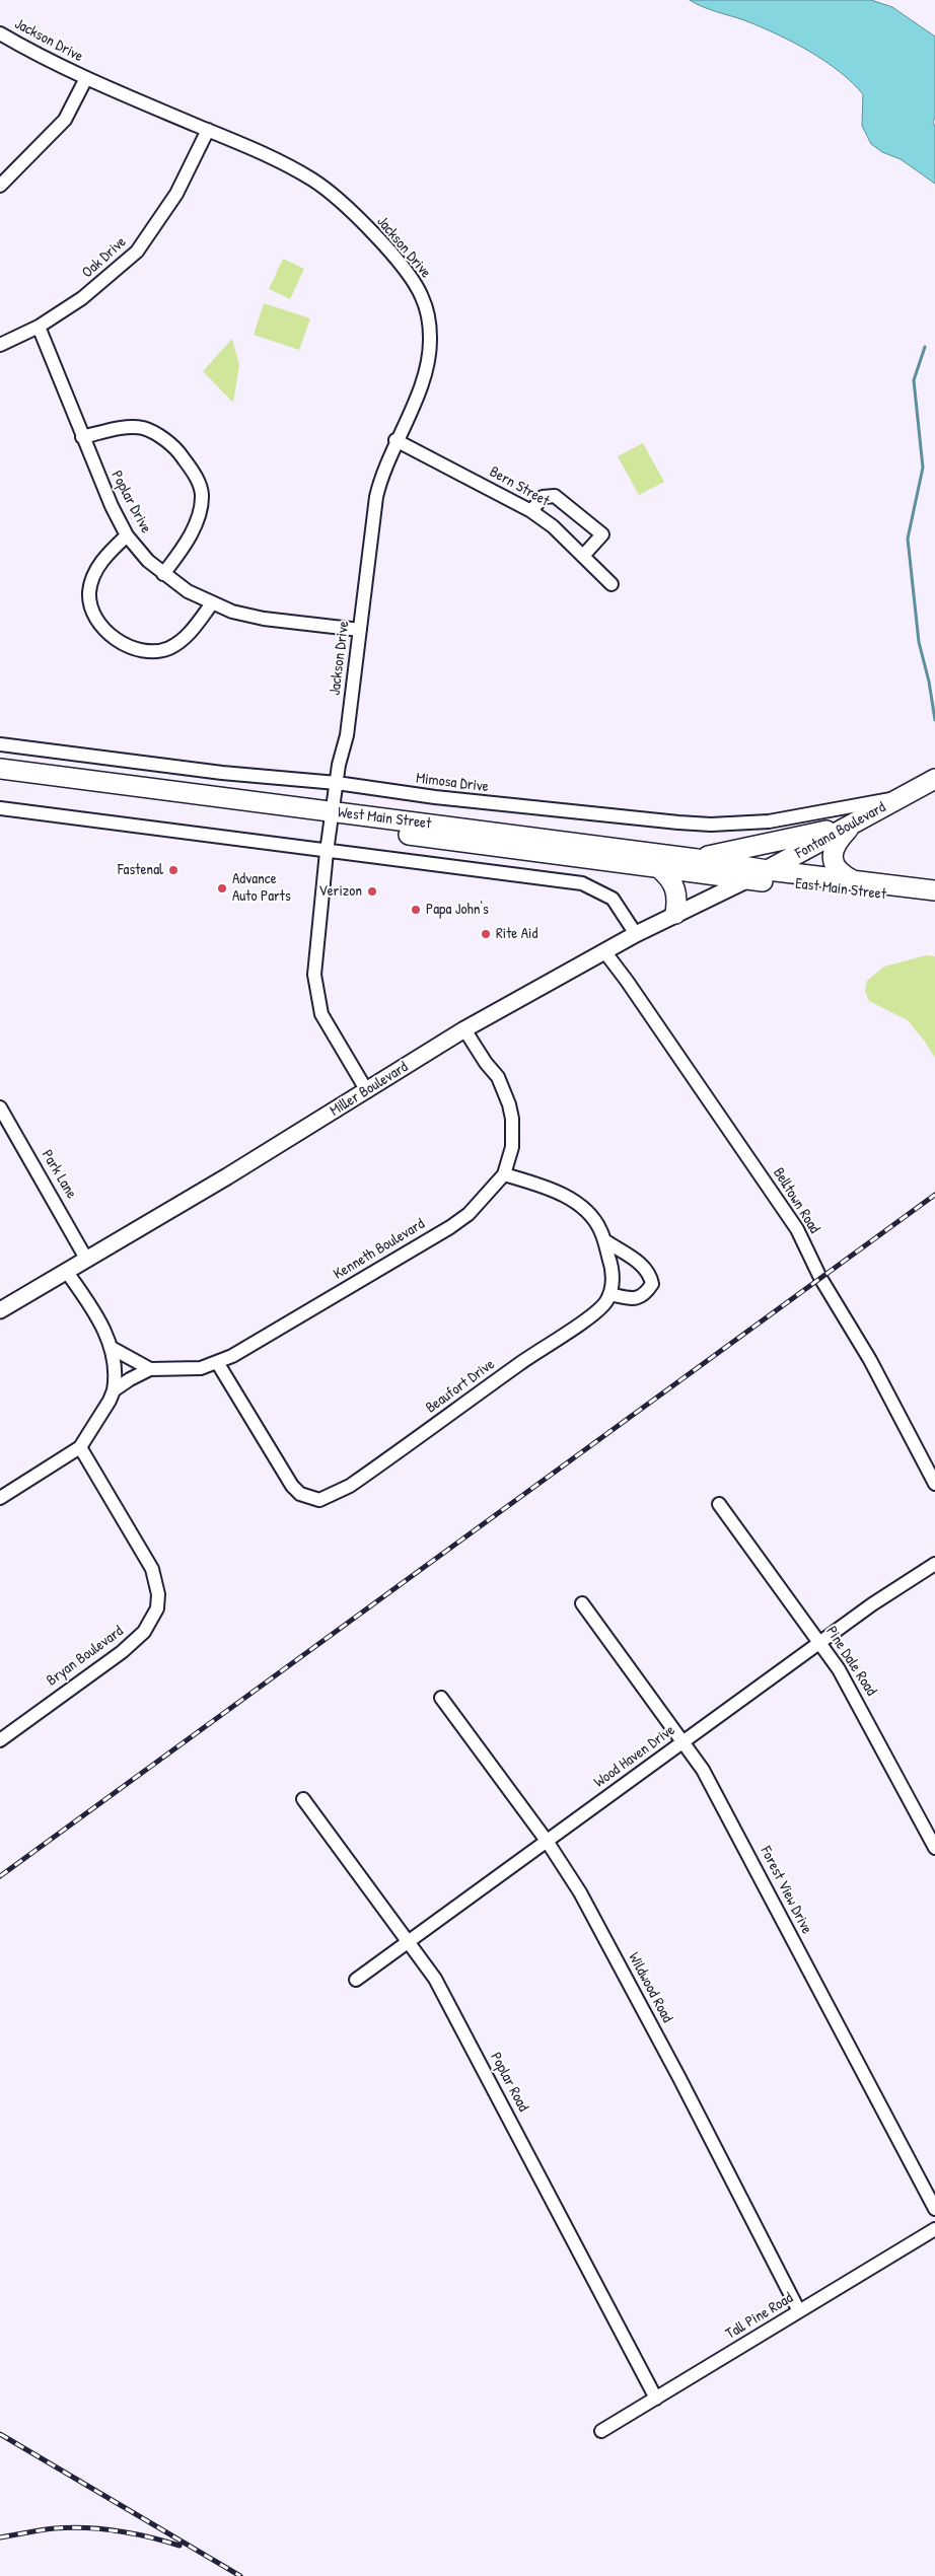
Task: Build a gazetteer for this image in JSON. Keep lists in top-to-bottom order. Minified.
{"streets":{"main road":["West Main Street","Fontana Boulevard","East Main Street"],"street":["Jackson Drive","Oak Drive","Bern Street","Poplar Drive","Mimosa Drive","Miller Boulevard","Park Lane","Belltown Road","Kenneth Boulevard","Beaufort Drive","Bryan Boulevard","Pine Dale Road","Wood Haven Drive","Forest View Drive","Wildwood Road","Poplar Road","Tall Pine Road"]},"crossings":[["Jackson Drive","Oak Drive"],["Jackson Drive","Bern Street"],["Jackson Drive","Poplar Drive"],["Jackson Drive","Mimosa Drive"],["Jackson Drive","West Main Street"],["Jackson Drive","Miller Boulevard"],["Oak Drive","Poplar Drive"],["Mimosa Drive","Fontana Boulevard"],["West Main Street","Fontana Boulevard"],["West Main Street","East Main Street"],["West Main Street","Miller Boulevard"],["Fontana Boulevard","East Main Street"],["Fontana Boulevard","Miller Boulevard"],["East Main Street","Miller Boulevard"],["Miller Boulevard","Park Lane"],["Miller Boulevard","Belltown Road"],["Miller Boulevard","Kenneth Boulevard"],["Kenneth Boulevard","Beaufort Drive"],["Pine Dale Road","Wood Haven Drive"],["Wood Haven Drive","Forest View Drive"],["Wood Haven Drive","Wildwood Road"],["Wood Haven Drive","Poplar Road"],["Wildwood Road","Tall Pine Road"],["Poplar Road","Tall Pine Road"]],"places":["Fastenal","Advance Auto Parts","Verizon","Papa John's","Rite Aid"]}
